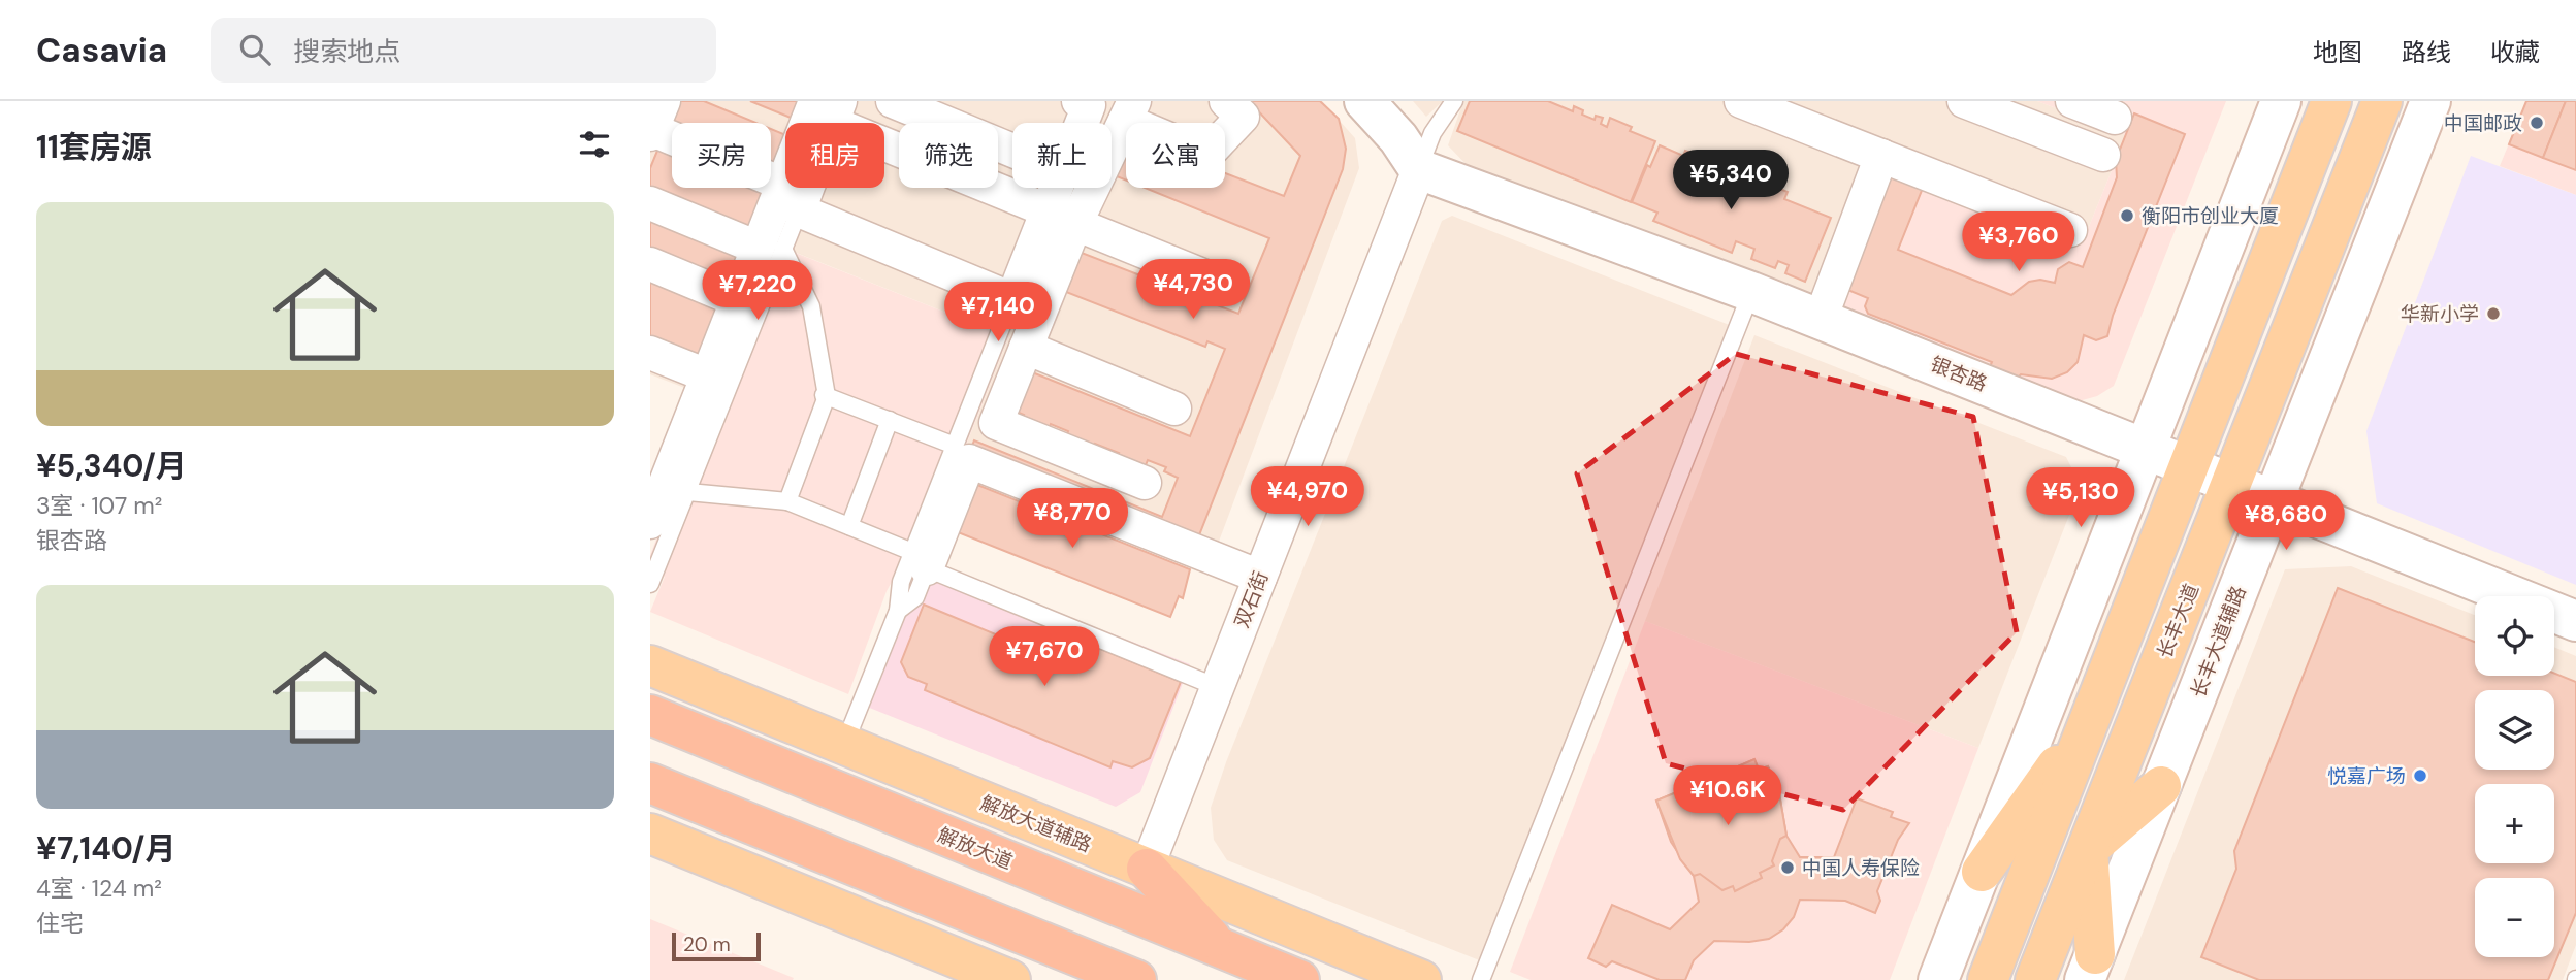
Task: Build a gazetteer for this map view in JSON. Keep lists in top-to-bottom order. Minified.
{"streets":{"highway":["解放大道"],"main road":["银杏路","长丰大道","长丰大道辅路","解放大道辅路"],"street":["双石街"]},"crossings":[["银杏路","双石街"],["银杏路","长丰大道"],["银杏路","长丰大道辅路"],["双石街","解放大道辅路"]],"places":["中国邮政","衡阳市创业大厦","华新小学","悦嘉广场","中国人寿保险"],"scale_bar":"20 m","page":{"header":"Casavia","search":"搜索地点","nav":["地图","路线","收藏"],"heading":"11套房源","chip":["买房","租房","筛选","新上","公寓"],"price":["¥5,340","¥3,760","¥4,730","¥7,220","¥7,140","¥4,970","¥5,130","¥8,770","¥8,680","¥7,670","¥10.6K"],"list":[{"name":"¥5,340/月","note":"3室 · 107 m² · 银杏路"},{"name":"¥7,140/月","note":"4室 · 124 m² · 住宅"}],"map_buttons":["+","−"],"scale":"20 m"}}
